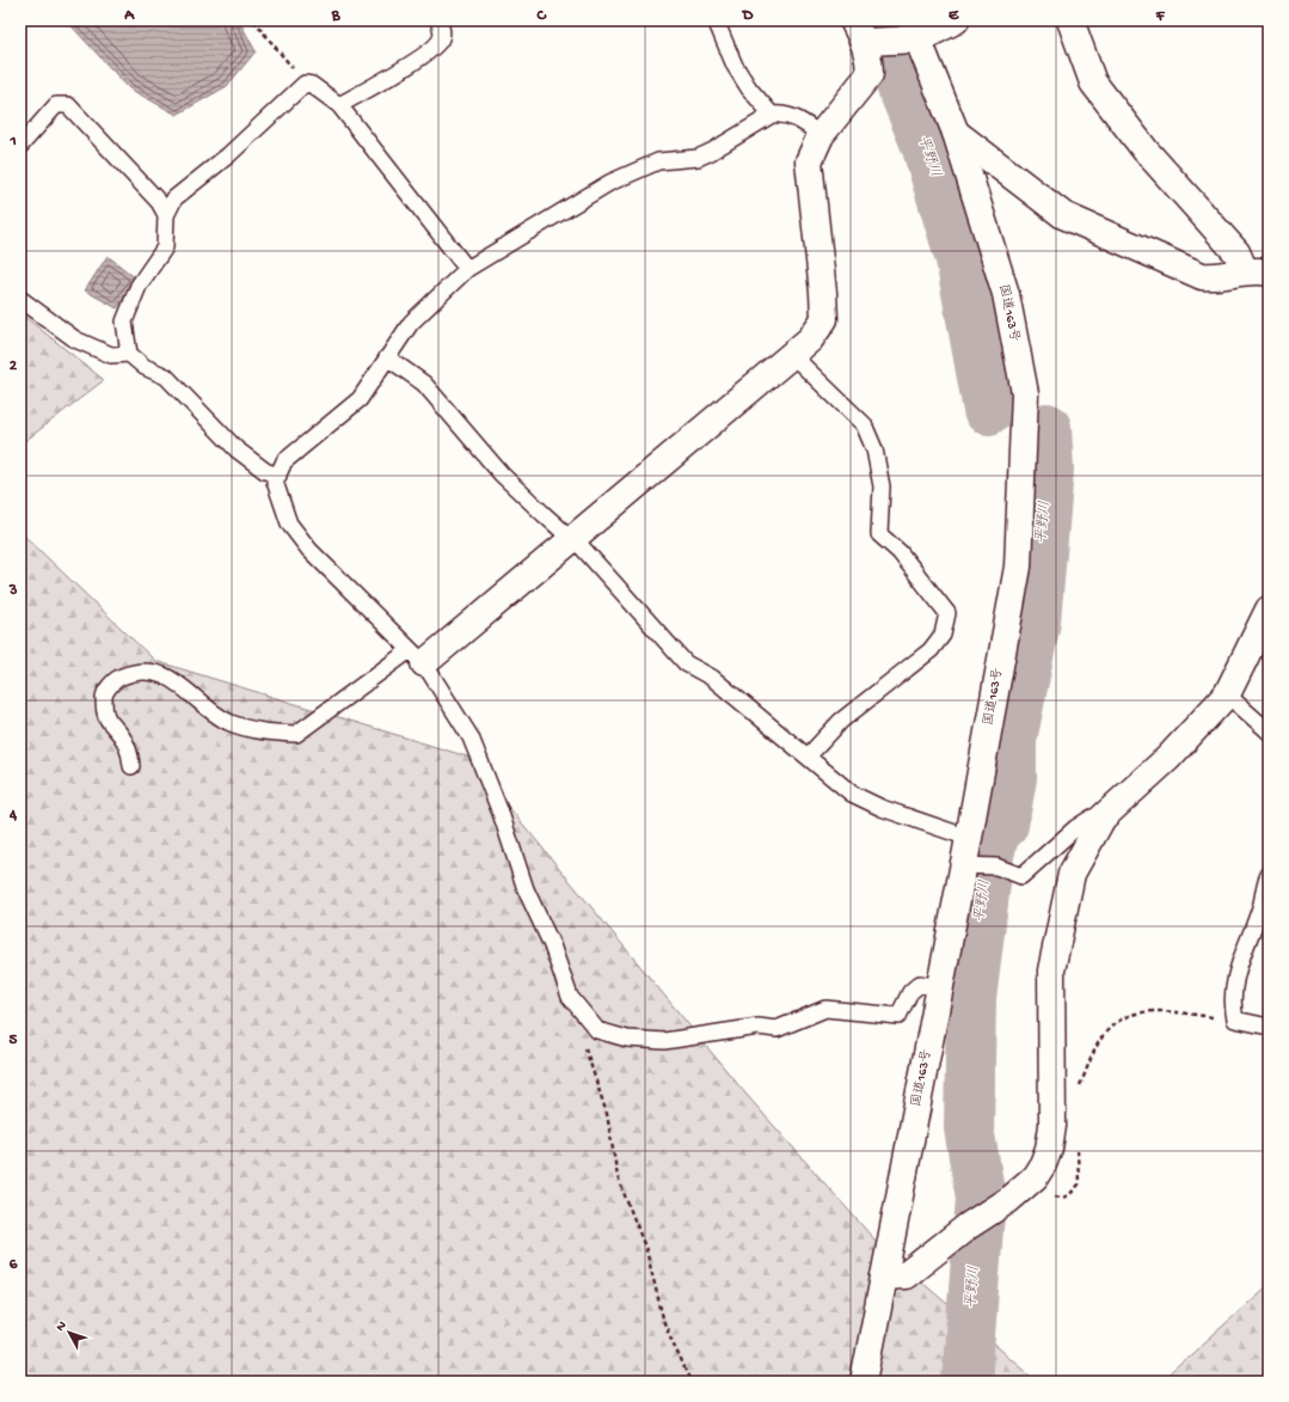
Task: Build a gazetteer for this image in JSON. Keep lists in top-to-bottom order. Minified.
{"streets":{"main road":["国道163号"]},"water":["平野川"],"north":"top left","grid":{"columns":["A","B","C","D","E","F"],"rows":["1","2","3","4","5","6"]}}
